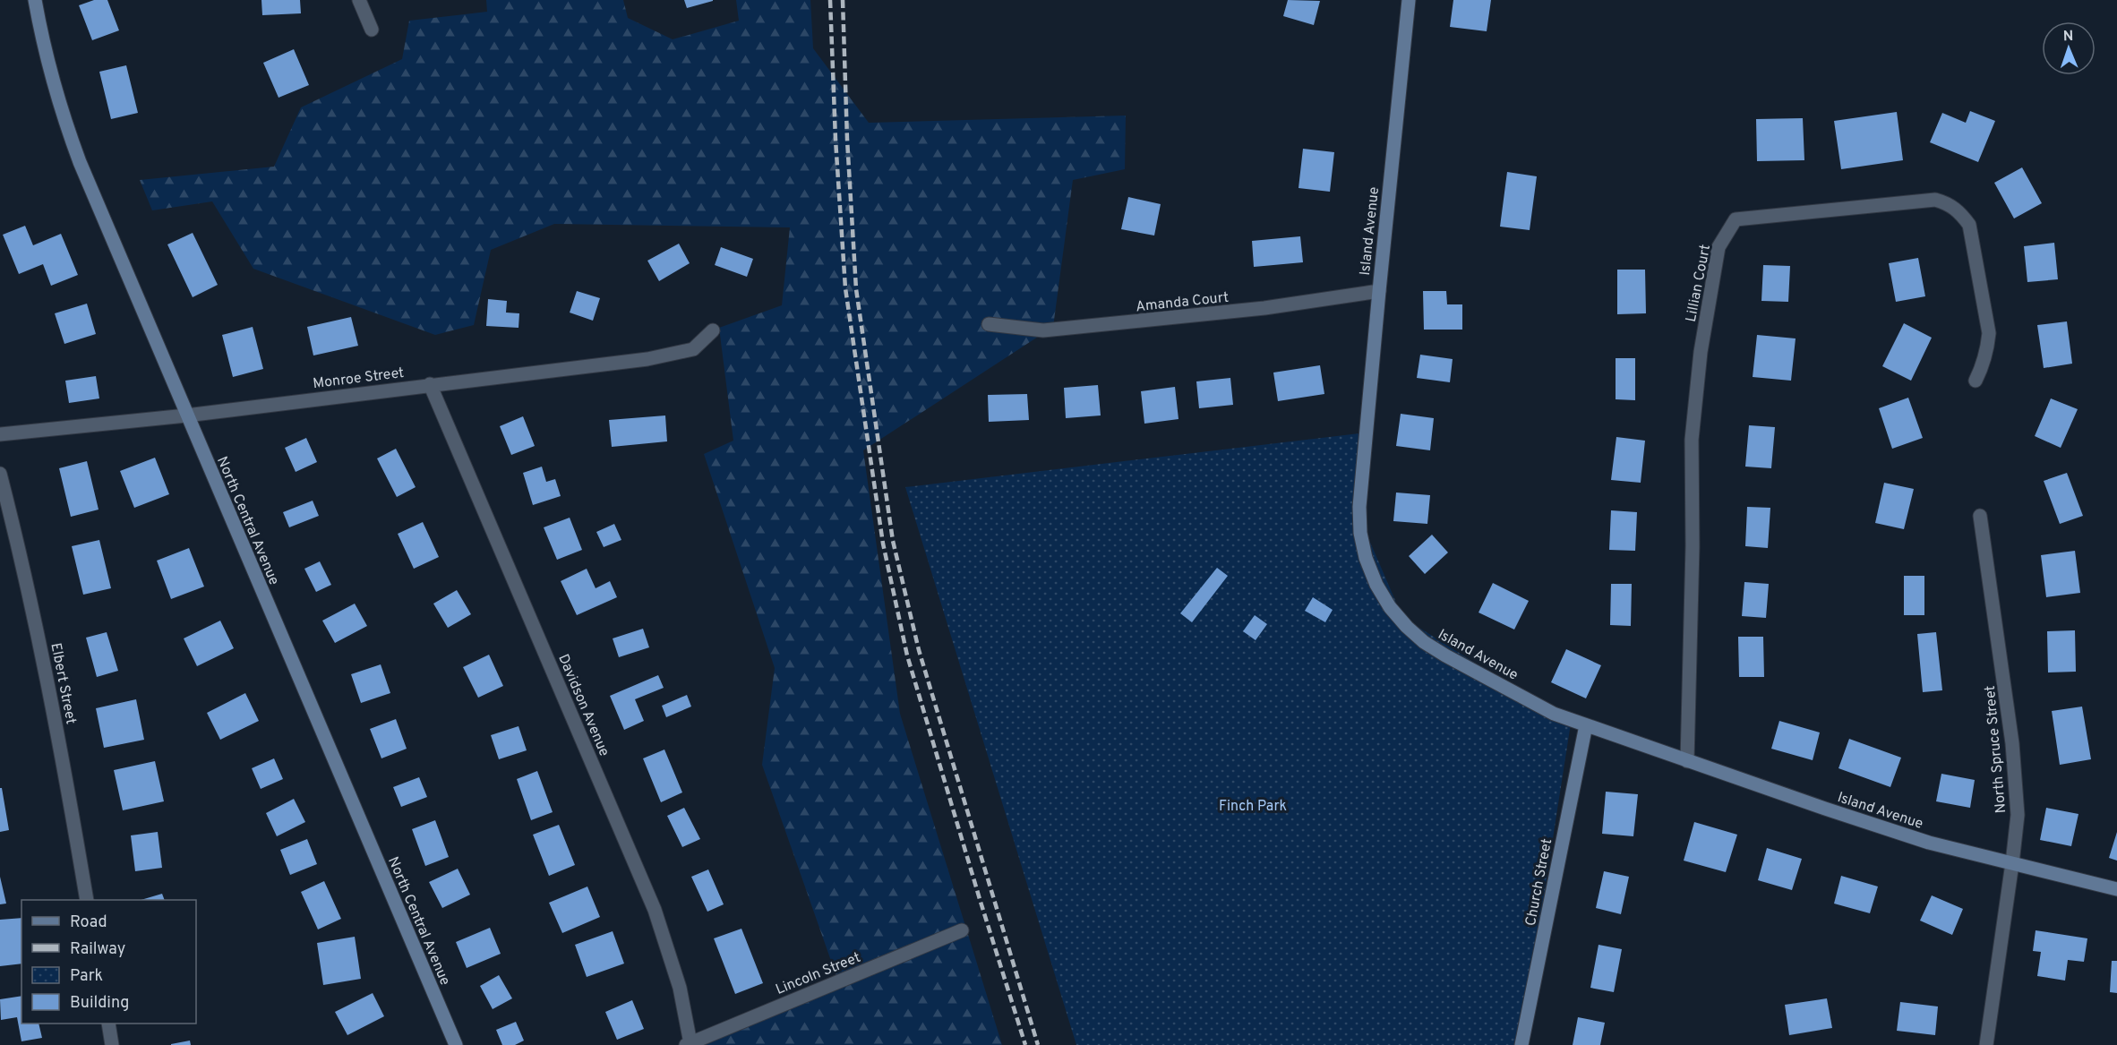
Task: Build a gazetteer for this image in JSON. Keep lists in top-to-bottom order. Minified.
{"streets":{"street":["Island Avenue","Lillian Court","Amanda Court","Monroe Street","North Central Avenue","Elbert Street","Davidson Avenue","North Spruce Street","Church Street","Lincoln Street"]},"crossings":[["Island Avenue","Lillian Court"],["Island Avenue","Amanda Court"],["Island Avenue","North Spruce Street"],["Island Avenue","Church Street"],["Monroe Street","North Central Avenue"],["Monroe Street","Davidson Avenue"],["Davidson Avenue","Lincoln Street"]],"parks":["Finch Park"],"legend":["Road","Railway","Park","Building"],"north":"top"}
